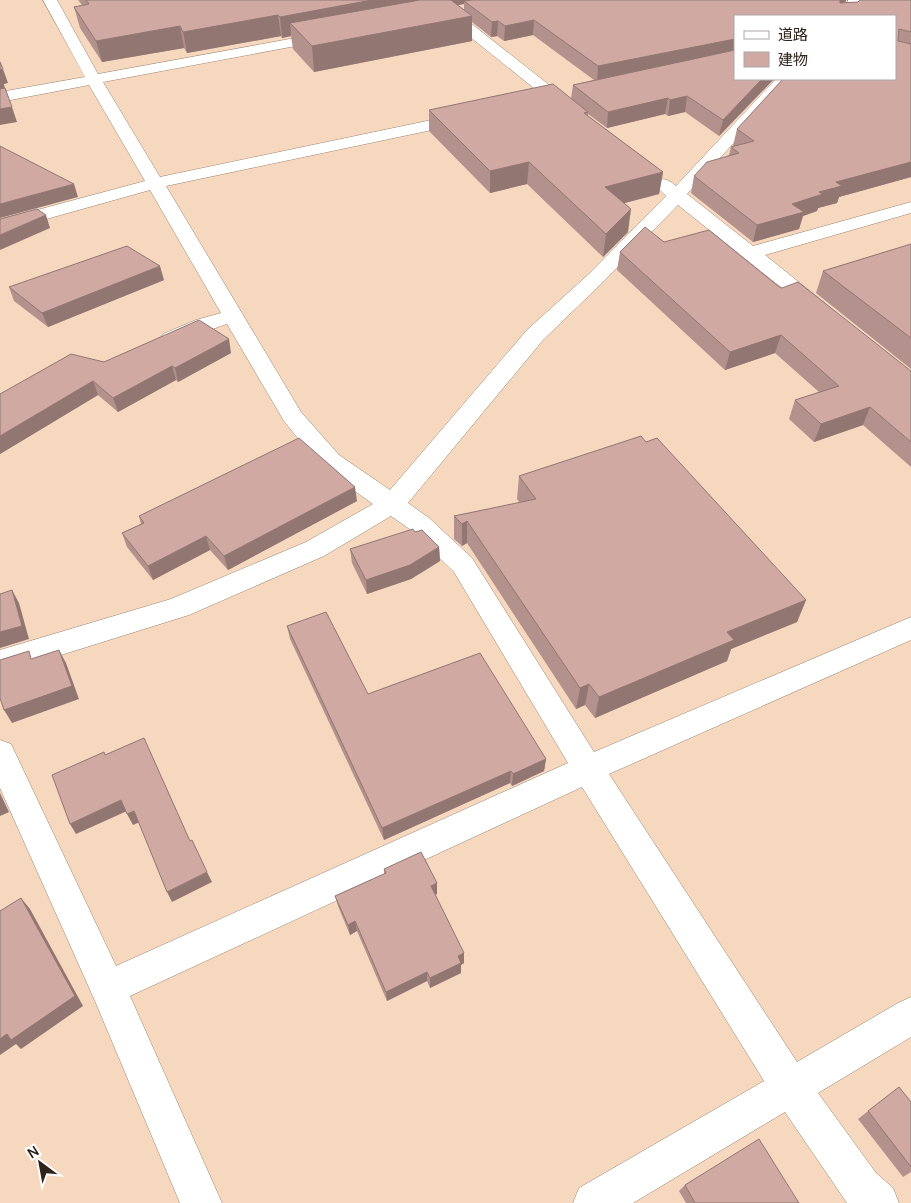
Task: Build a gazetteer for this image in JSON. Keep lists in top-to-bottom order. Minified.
{"legend":["道路","建物"],"north":"top left"}
